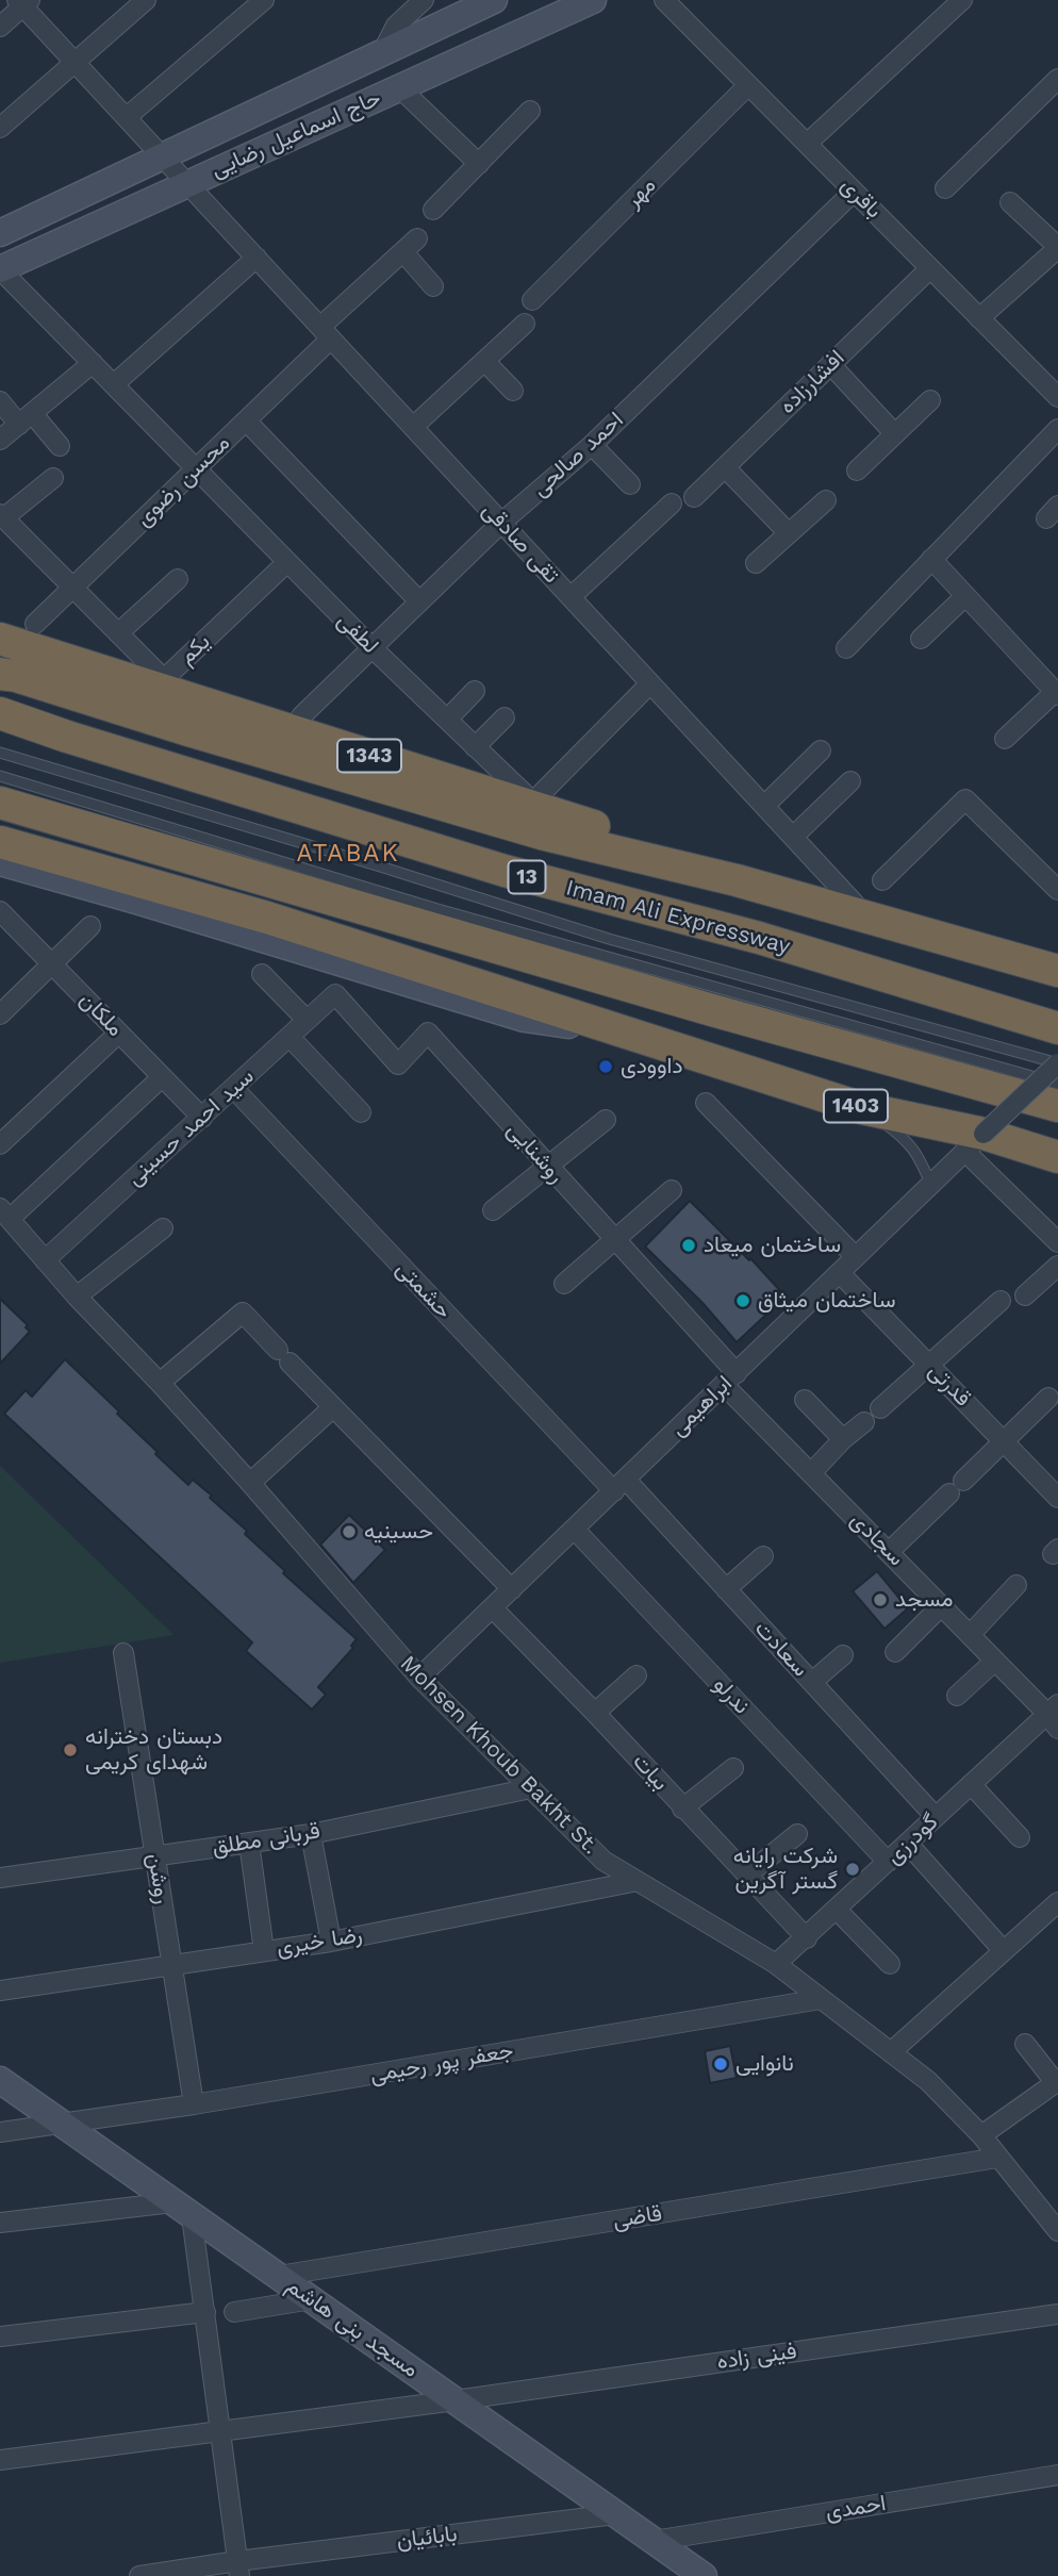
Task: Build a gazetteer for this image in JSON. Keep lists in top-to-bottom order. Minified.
{"streets":{"highway":["1343","13","Imam Ali Expressway","1403"],"main road":["حاج اسماعیل رضایی","مسجد بنی هاشم"],"street":["مهر","باقری","افشارزاده","احمد صالحی","محسن رضوی","تقی صادقی","لطفی","یکم","ملکان","سید احمد حسینی","روشنایی","حشمتی","قدرتی","ابراهیمی","سجادی","سعادت","ندرلو","Mohsen Khoub Bakht St.","بیات","قربانی مطلق","گودرزی","روشن","رضا خیری","جعفر پور رحیمی","قاضی","فینی زاده","احمدی","بابائیان"]},"crossings":[["حاج اسماعیل رضایی","تقی صادقی"],["حاج اسماعیل رضایی","لطفی"],["مهر","باقری"],["باقری","افشارزاده"],["باقری","احمد صالحی"],["احمد صالحی","تقی صادقی"],["احمد صالحی","لطفی"],["محسن رضوی","تقی صادقی"],["محسن رضوی","لطفی"],["محسن رضوی","یکم"],["تقی صادقی","لطفی"],["لطفی","یکم"],["ملکان","سید احمد حسینی"],["1403","ابراهیمی"],["سید احمد حسینی","روشنایی"],["سید احمد حسینی","حشمتی"],["سید احمد حسینی","Mohsen Khoub Bakht St."],["روشنایی","ابراهیمی"],["روشنایی","سجادی"],["حشمتی","ابراهیمی"],["حشمتی","سعادت"],["قدرتی","ابراهیمی"],["ابراهیمی","سجادی"],["ابراهیمی","سعادت"],["ابراهیمی","ندرلو"],["ابراهیمی","Mohsen Khoub Bakht St."],["ابراهیمی","بیات"],["سجادی","گودرزی"],["سعادت","گودرزی"],["ندرلو","گودرزی"],["Mohsen Khoub Bakht St.","قربانی مطلق"],["Mohsen Khoub Bakht St.","گودرزی"],["Mohsen Khoub Bakht St.","رضا خیری"],["Mohsen Khoub Bakht St.","جعفر پور رحیمی"],["Mohsen Khoub Bakht St.","قاضی"],["بیات","گودرزی"],["قربانی مطلق","روشن"],["روشن","رضا خیری"],["روشن","جعفر پور رحیمی"],["جعفر پور رحیمی","مسجد بنی هاشم"],["قاضی","مسجد بنی هاشم"],["مسجد بنی هاشم","فینی زاده"],["مسجد بنی هاشم","احمدی"],["مسجد بنی هاشم","بابائیان"]],"districts":["ATABAK"],"places":["داوودی","ساختمان میعاد","ساختمان میثاق","حسینیه","مسجد","دبستان دخترانه شهدای کریمی","شرکت رایانه گستر آگرین","نانوایی"]}
